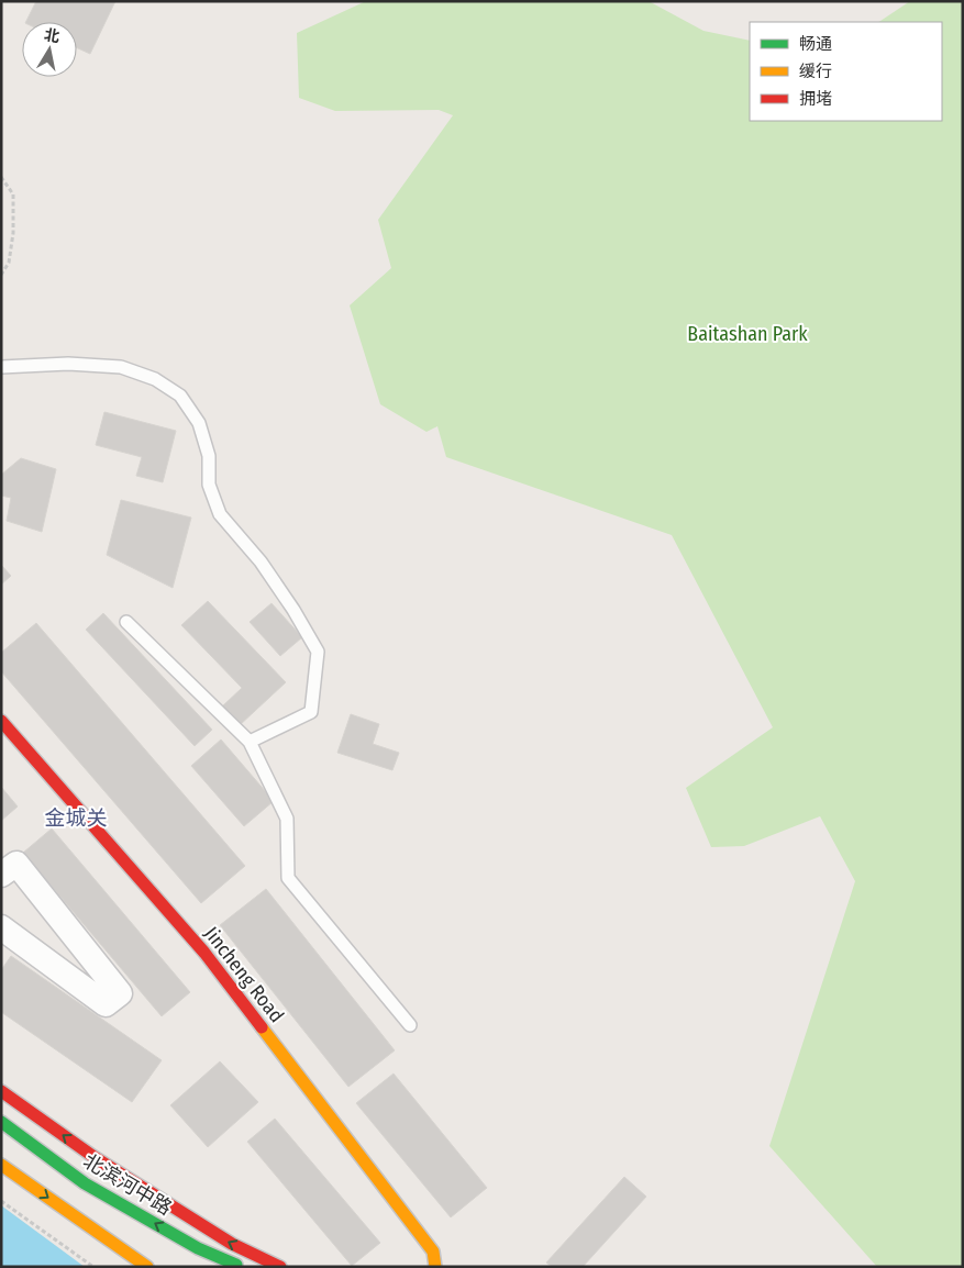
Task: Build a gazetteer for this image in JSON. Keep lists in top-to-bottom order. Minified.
{"streets":{"main road":["Jincheng Road","北滨河中路"]},"districts":["金城关"],"parks":["Baitashan Park"],"legend":["畅通","缓行","拥堵"],"north":"top"}
